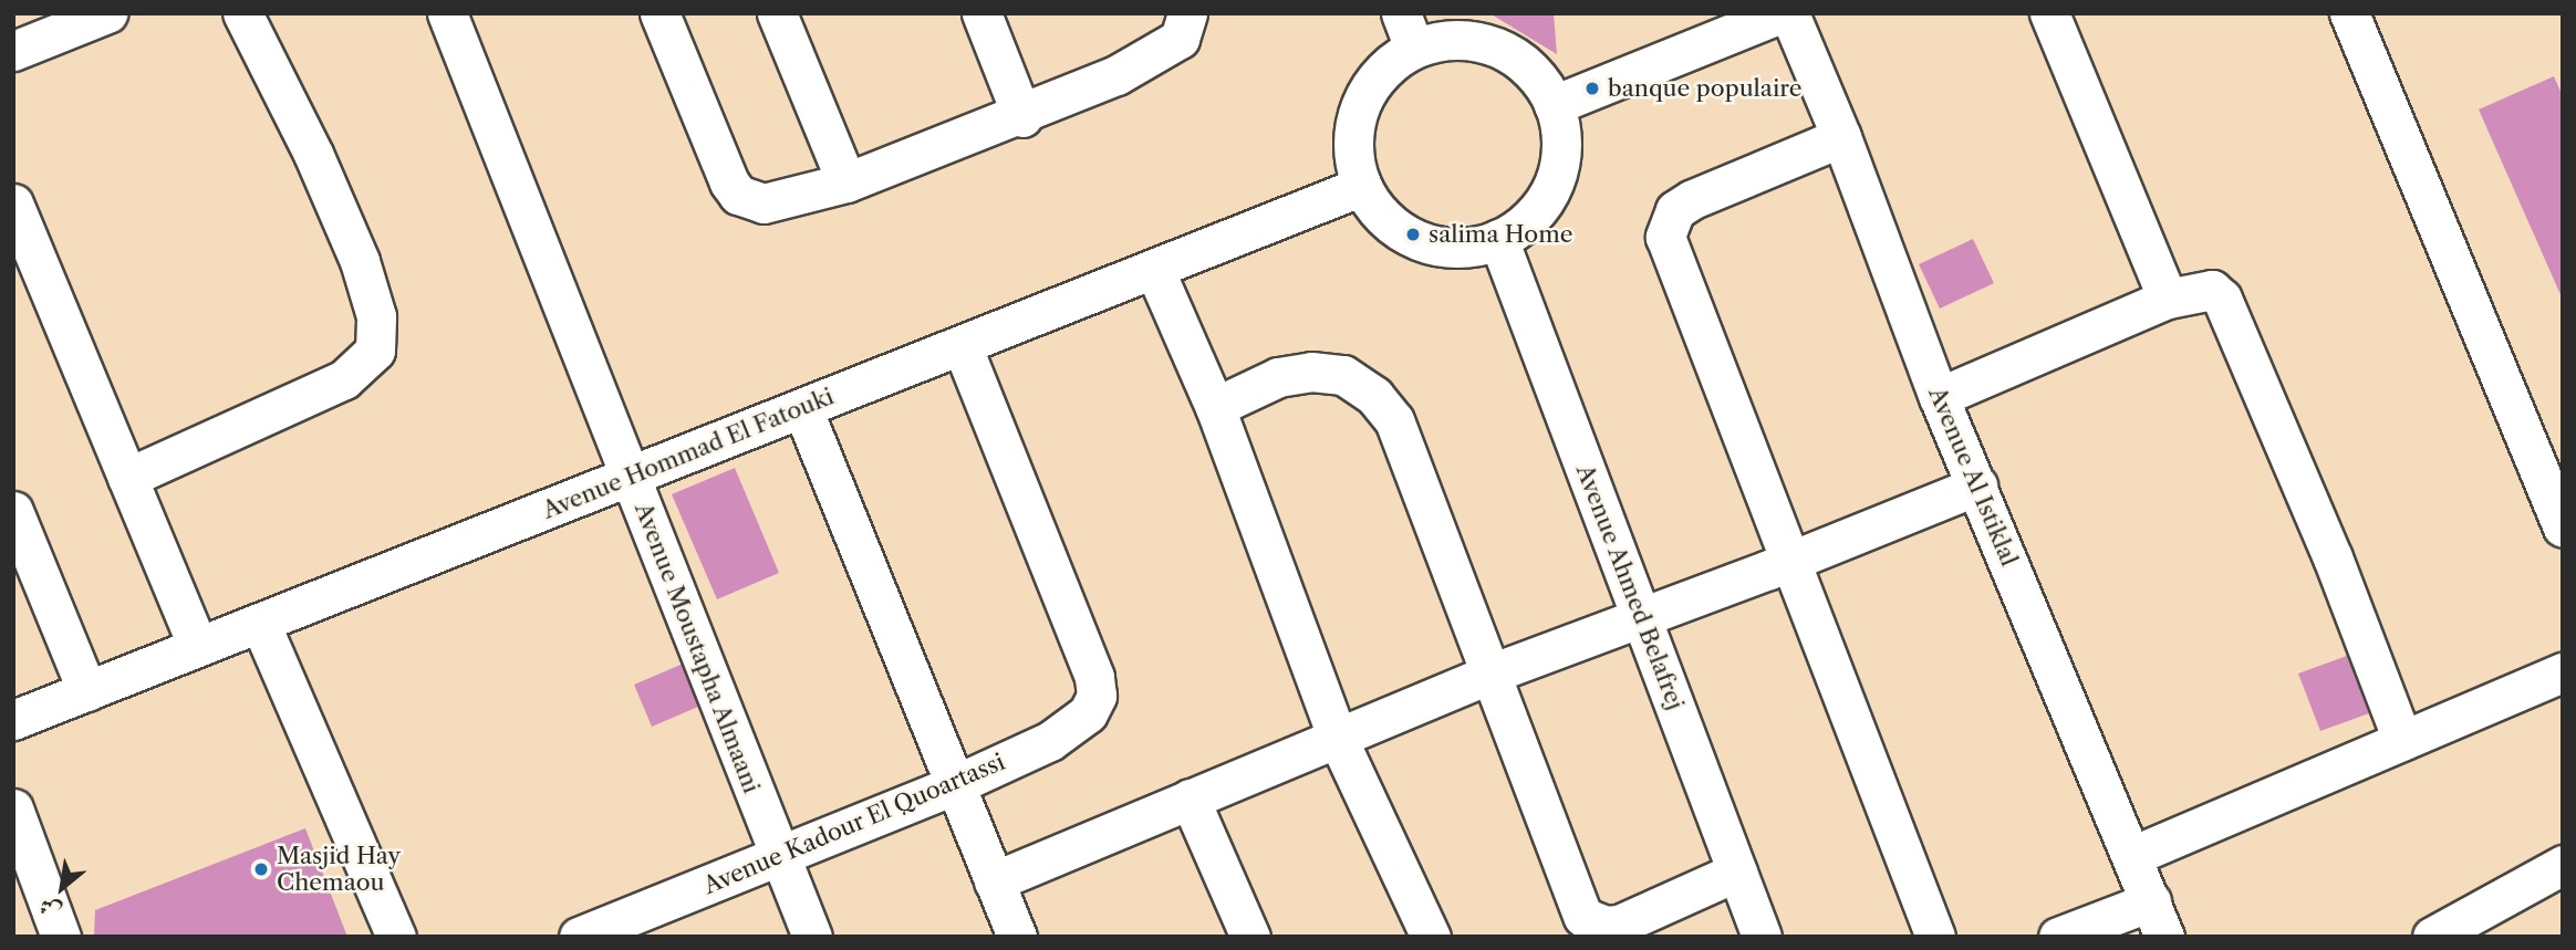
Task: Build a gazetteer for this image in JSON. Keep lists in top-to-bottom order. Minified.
{"streets":{"street":["Avenue Hommad El Fatouki","Avenue Al Istiklal","Avenue Ahmed Belafrej","Avenue Moustapha Almaani","Avenue Kadour El Quoartassi"]},"crossings":[["Avenue Hommad El Fatouki","Avenue Ahmed Belafrej"],["Avenue Hommad El Fatouki","Avenue Moustapha Almaani"],["Avenue Hommad El Fatouki","Avenue Kadour El Quoartassi"],["Avenue Moustapha Almaani","Avenue Kadour El Quoartassi"]],"places":["banque populaire","salima Home","Masjid Hay Chemaou"],"north":"bottom left"}
